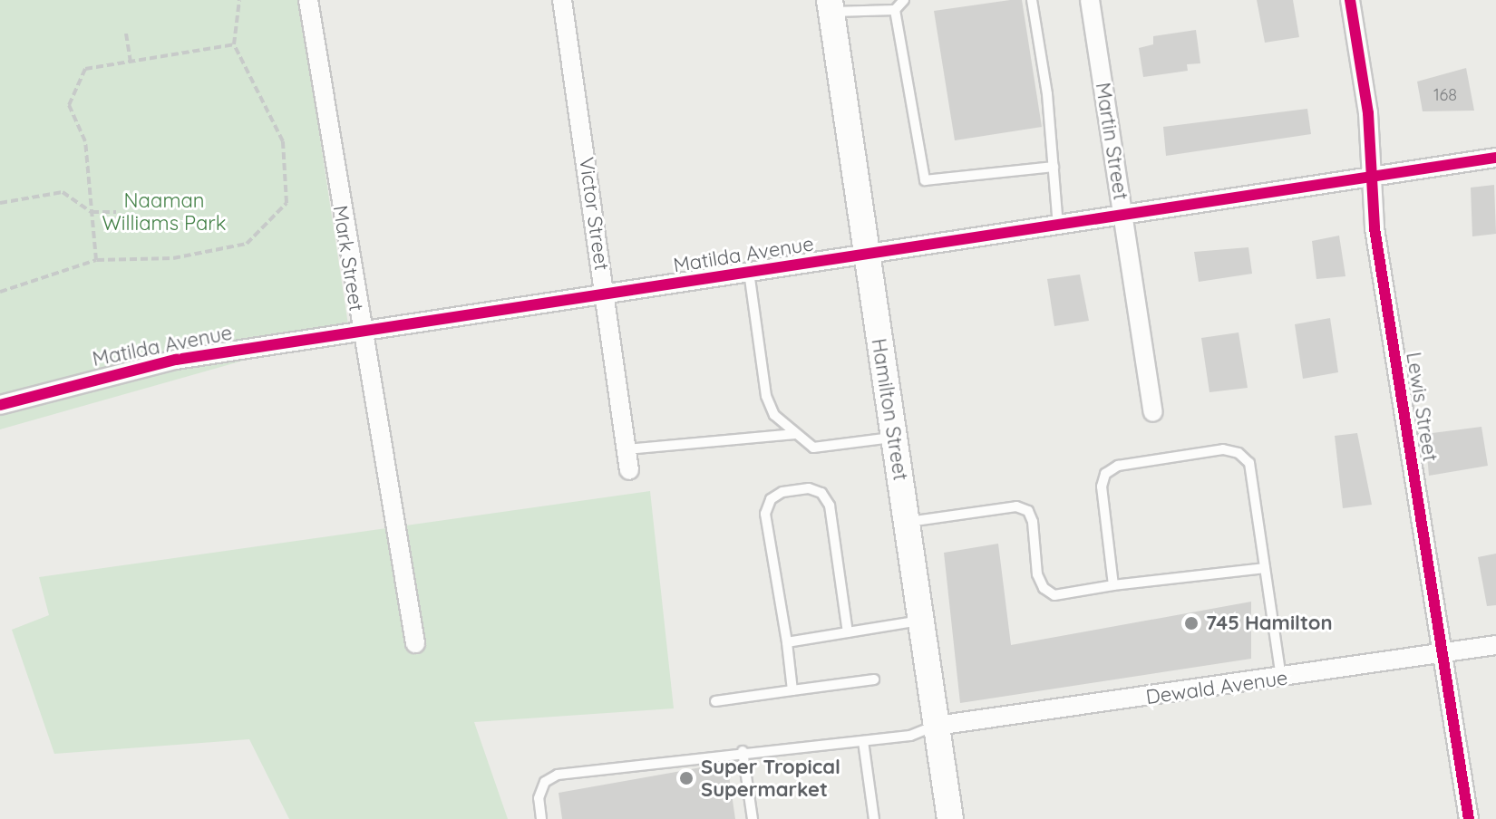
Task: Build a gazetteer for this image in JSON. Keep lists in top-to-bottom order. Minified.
{"streets":{"street":["Martin Street","Victor Street","Matilda Avenue","Mark Street","Lewis Street","Hamilton Street","Dewald Avenue"]},"crossings":[["Martin Street","Matilda Avenue"],["Victor Street","Matilda Avenue"],["Matilda Avenue","Mark Street"],["Matilda Avenue","Lewis Street"],["Matilda Avenue","Hamilton Street"],["Lewis Street","Dewald Avenue"],["Hamilton Street","Dewald Avenue"]],"parks":["Naaman Williams Park"],"places":["745 Hamilton","Super Tropical Supermarket"],"house_numbers":["168"]}
